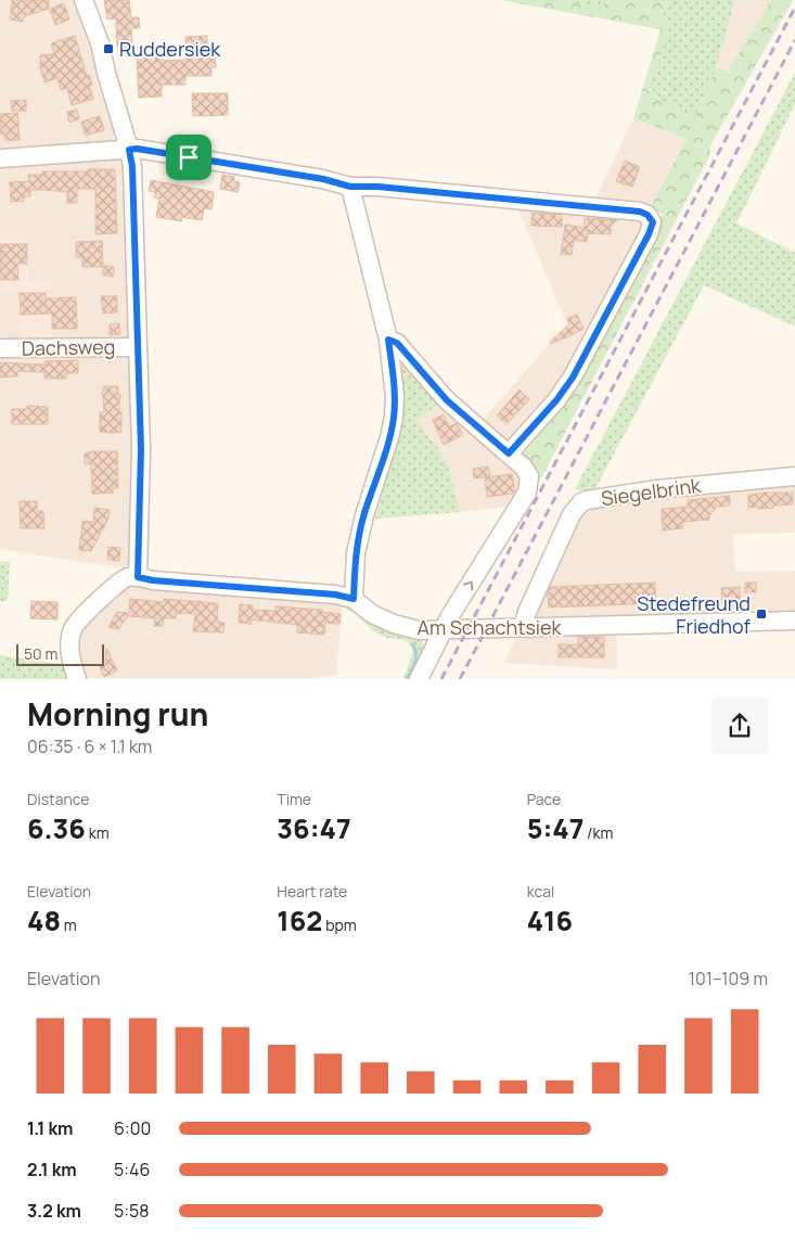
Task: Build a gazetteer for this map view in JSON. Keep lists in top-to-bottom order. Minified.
{"streets":{"street":["Dachsweg","Siegelbrink","Am Schachtsiek"]},"crossings":[["Siegelbrink","Am Schachtsiek"]],"places":{"transit":["Ruddersiek","Stedefreund Friedhof"]},"scale_bar":"50 m","page":{"scale":"50 m","heading":["Morning run","06:35 · 6 × 1.1 km"],"stats":[["Distance","6.36 km"],["Time","36:47"],["Pace","5:47 /km"],["Elevation","48 m"],["Heart rate","162 bpm"],["kcal","416"]],"chart":["Elevation","101–109 m"],"list":[{"name":"1.1 km","note":"6:00"},{"name":"2.1 km","note":"5:46"},{"name":"3.2 km","note":"5:58"}]}}
